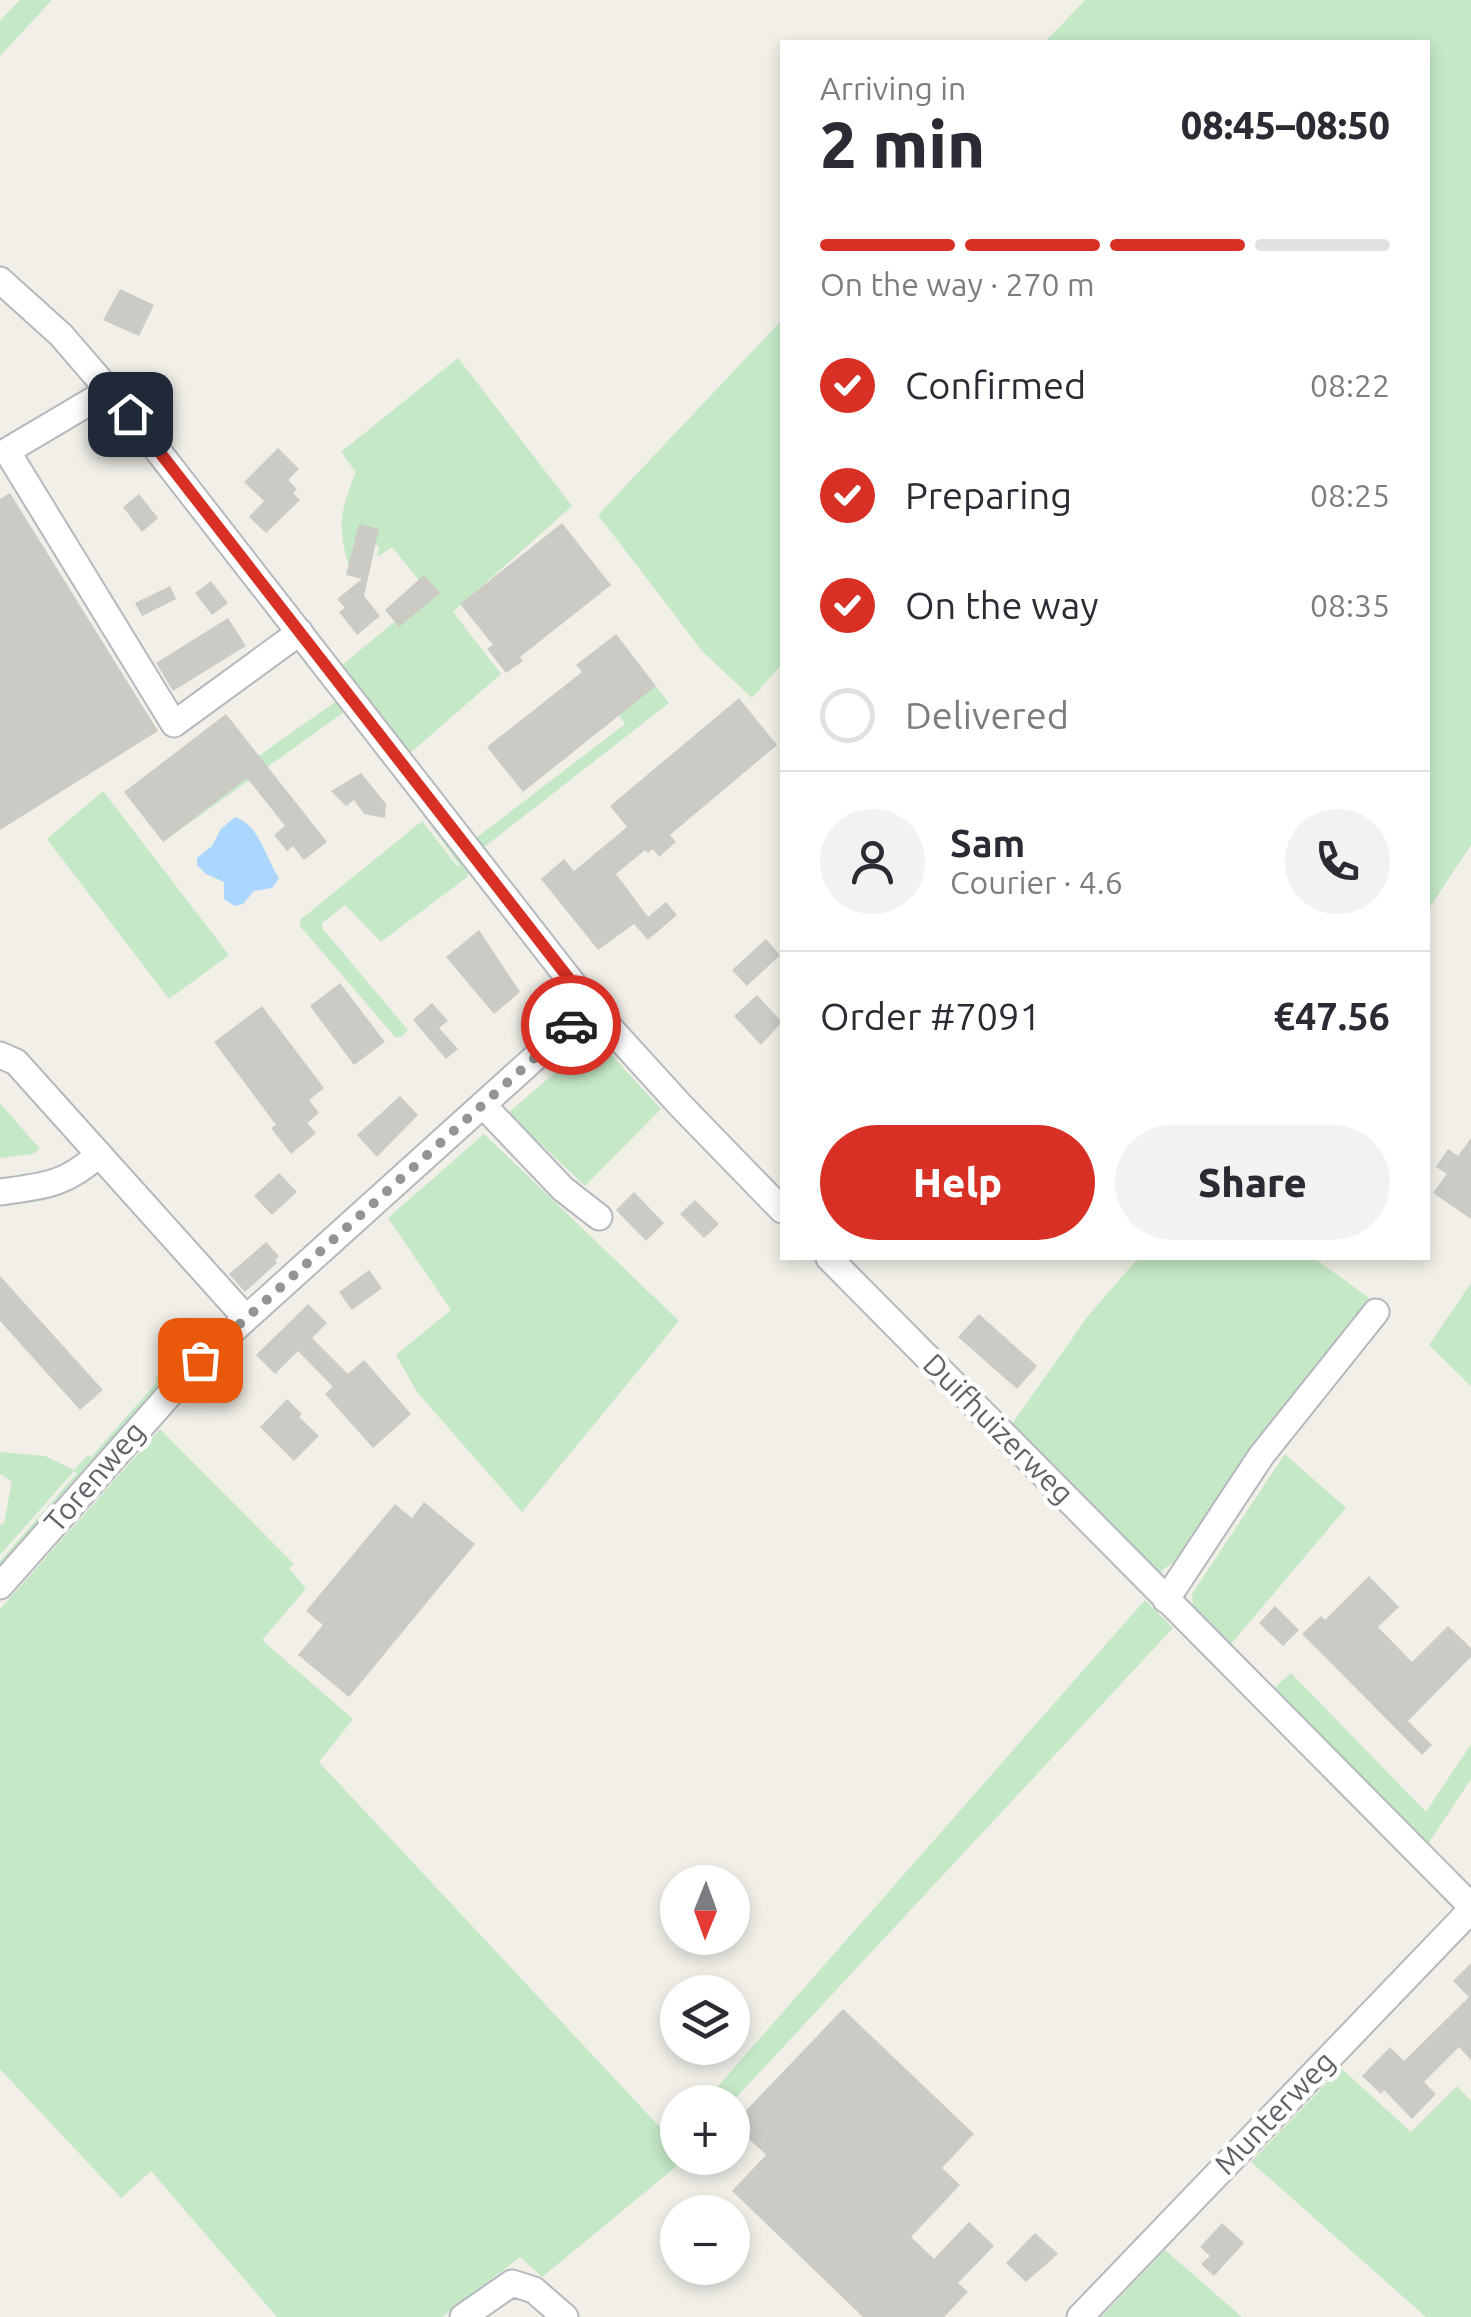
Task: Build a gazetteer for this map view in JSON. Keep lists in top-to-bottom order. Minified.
{"streets":{"street":["Duifhuizerweg","Torenweg","Munterweg"]},"crossings":[["Duifhuizerweg","Munterweg"]],"north":"bottom","page":{"heading":["2 min","Arriving in","08:45–08:50"],"panel":["Sam","Courier · 4.6","Order #7091","€47.56"],"bar":"On the way · 270 m","list":[["Confirmed","08:22"],["Preparing","08:25"],["On the way","08:35"],"Delivered"],"buttons":["Help","Share"],"map_buttons":["+","−"]}}
